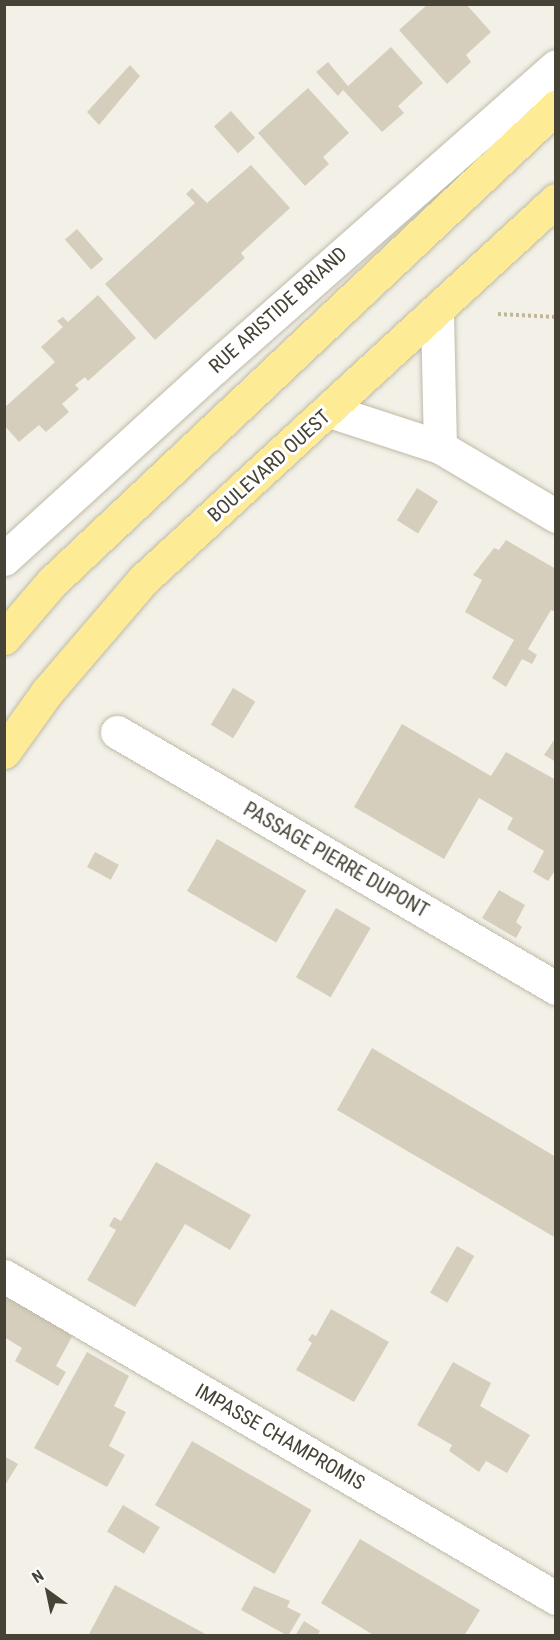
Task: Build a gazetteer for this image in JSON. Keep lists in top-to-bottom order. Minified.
{"streets":{"main road":["BOULEVARD OUEST"],"street":["RUE ARISTIDE BRIAND","PASSAGE PIERRE DUPONT","IMPASSE CHAMPROMIS"]},"north":"top left"}
